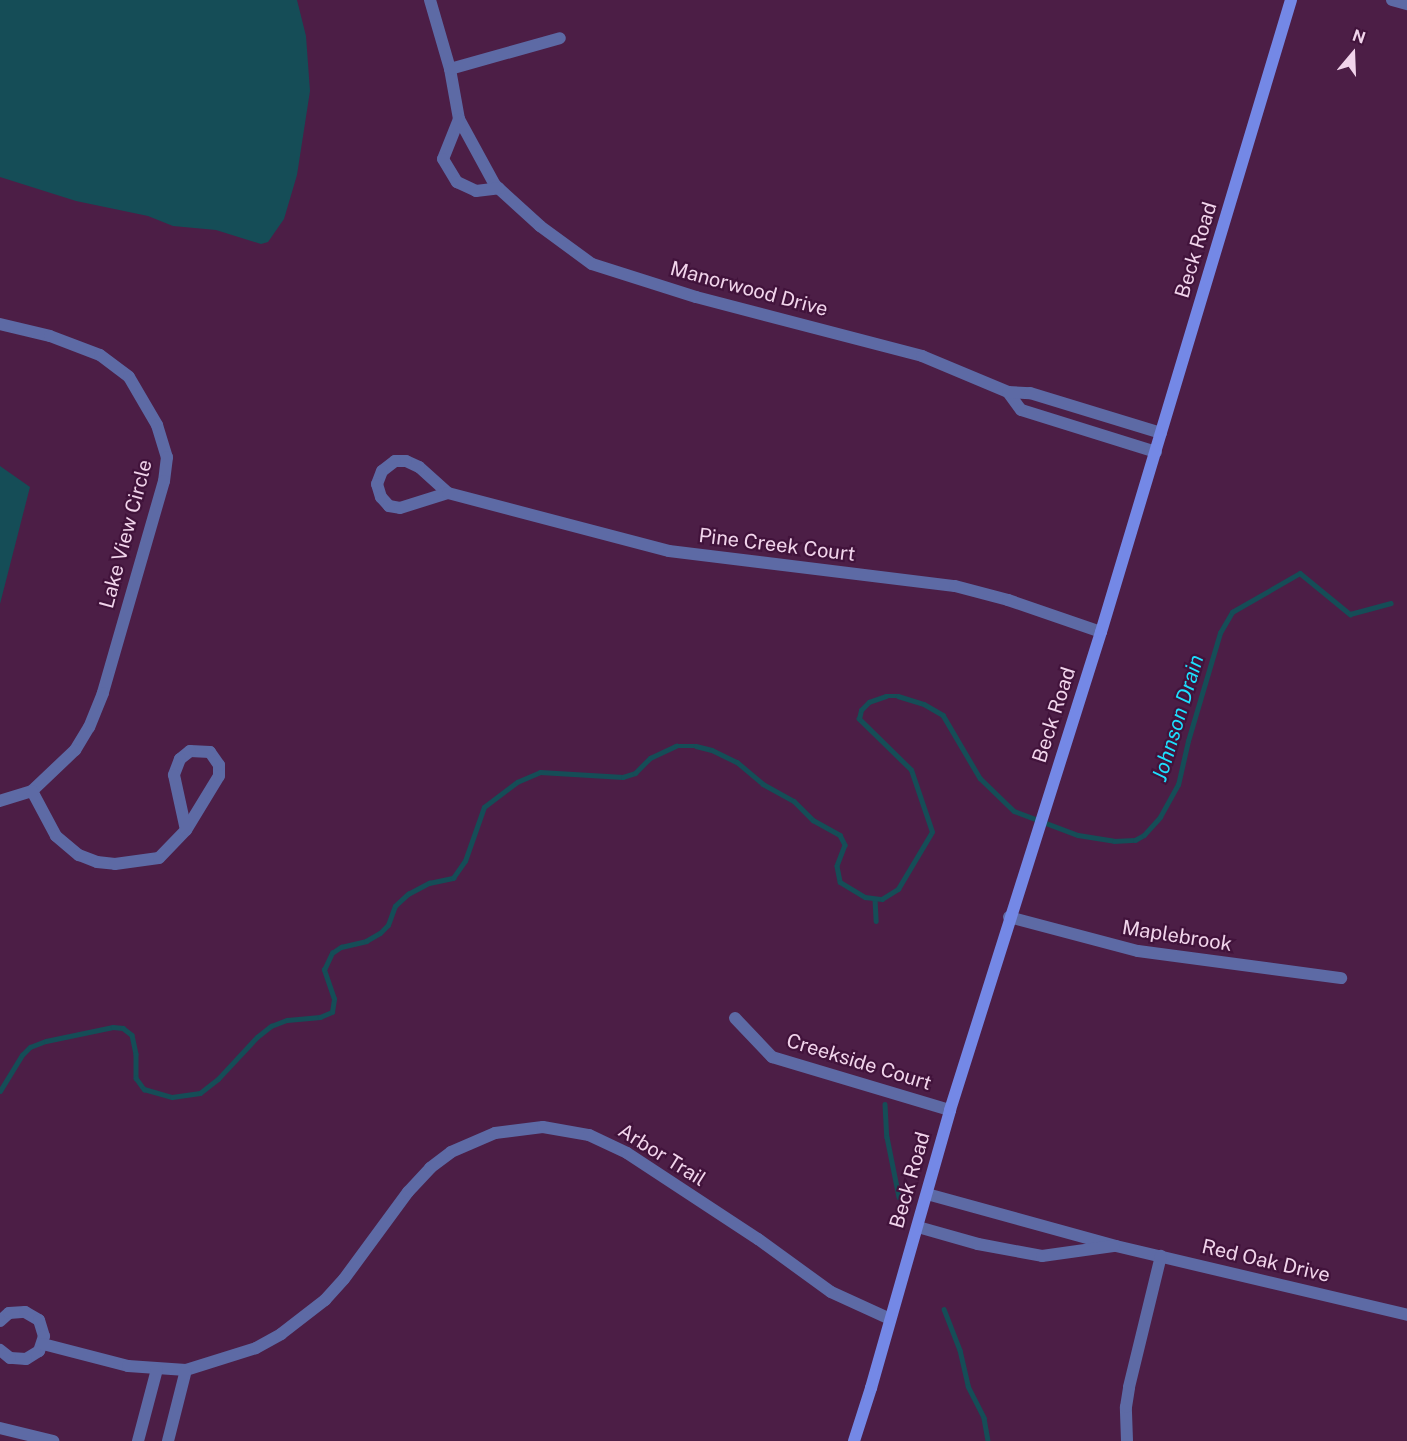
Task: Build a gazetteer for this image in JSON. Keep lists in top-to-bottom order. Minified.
{"streets":{"main road":["Beck Road"],"street":["Manorwood Drive","Lake View Circle","Pine Creek Court","Maplebrook","Creekside Court","Arbor Trail","Red Oak Drive"]},"crossings":[["Beck Road","Manorwood Drive"],["Beck Road","Pine Creek Court"],["Beck Road","Maplebrook"],["Beck Road","Creekside Court"],["Beck Road","Arbor Trail"],["Beck Road","Red Oak Drive"]],"water":["Johnson Drain"],"north":"top"}
